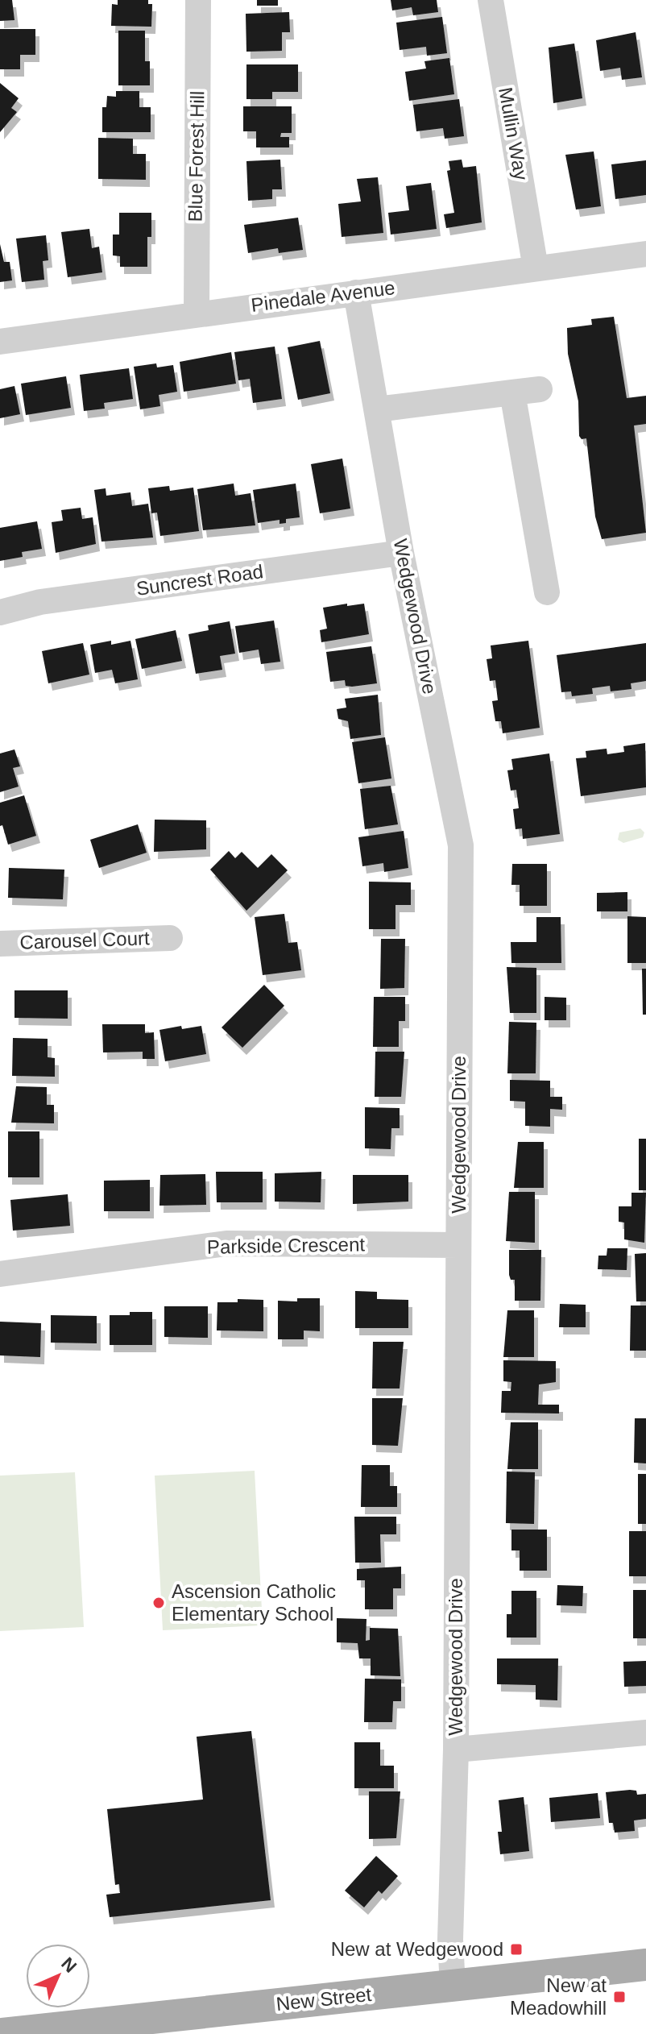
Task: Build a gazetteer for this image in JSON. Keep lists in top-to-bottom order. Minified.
{"streets":{"main road":["New Street"],"street":["Mullin Way","Blue Forest Hill","Pinedale Avenue","Suncrest Road","Wedgewood Drive","Carousel Court","Parkside Crescent"]},"crossings":[["Mullin Way","Pinedale Avenue"],["Blue Forest Hill","Pinedale Avenue"],["Pinedale Avenue","Wedgewood Drive"],["Suncrest Road","Wedgewood Drive"],["Wedgewood Drive","Parkside Crescent"],["Wedgewood Drive","New Street"]],"places":{"other":["Ascension Catholic Elementary School"],"transit":["New at Wedgewood","New at Meadowhill"]},"north":"top right"}
